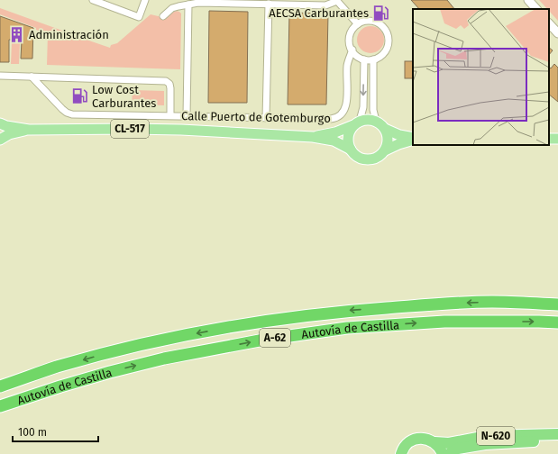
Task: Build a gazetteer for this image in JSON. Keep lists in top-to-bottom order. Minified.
{"streets":{"highway":["Autovía de Castilla","A-62","N-620"],"main road":["CL-517"],"street":["Calle Puerto de Gotemburgo"]},"places":{"fuel station":["AECSA Carburantes","Low Cost Carburantes"],"building":["Administración"]},"scale_bar":"100 m"}
